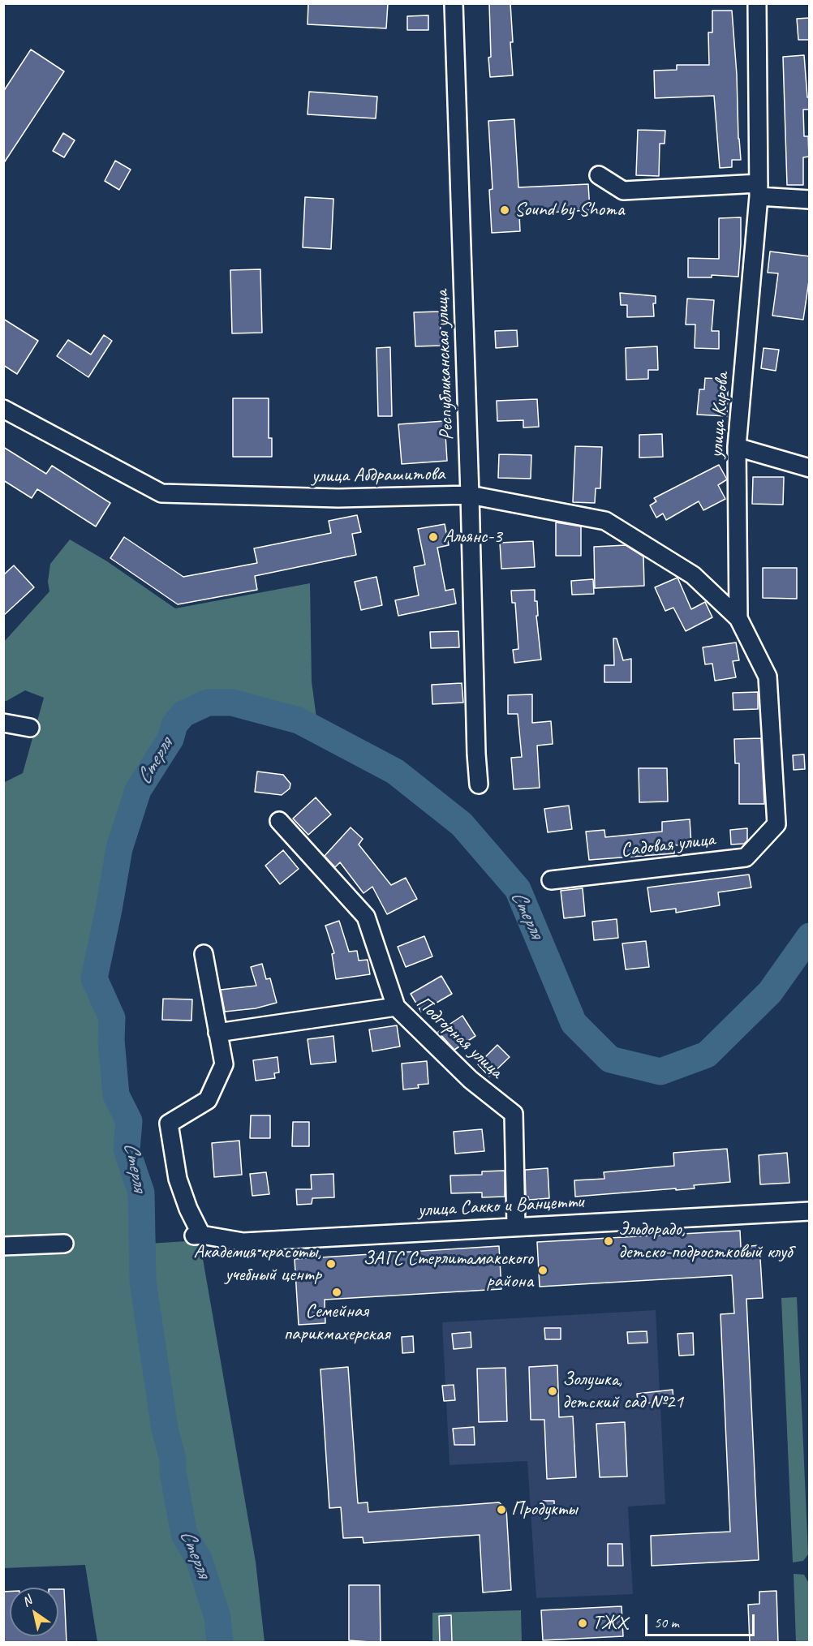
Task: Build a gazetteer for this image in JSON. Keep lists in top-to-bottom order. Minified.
{"streets":{"street":["Республиканская улица","улица Кирова","улица Абдрашитова","Садовая улица","Подгорная улица","улица Сакко и Ванцетти"]},"crossings":[["Республиканская улица","улица Абдрашитова"],["улица Кирова","улица Абдрашитова"],["улица Кирова","Садовая улица"],["Подгорная улица","улица Сакко и Ванцетти"]],"water":["Стерля"],"places":["Sound by Shoma","Альянс-3","Эльдорадо, детско-подростковый клуб","Академия красоты, учебный центр","ЗАГС Стерлитамакского района","Семейная парикмахерская","Золушка, детский сад №21","Продукты","ТЖХ"],"scale_bar":"50 m","north":"top left"}
